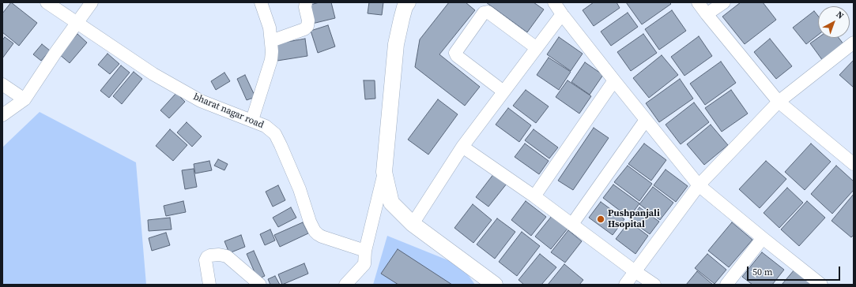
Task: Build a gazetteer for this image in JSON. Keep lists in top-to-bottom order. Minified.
{"streets":{"street":["bharat nagar road"]},"places":["Pushpanjali Hsopital"],"scale_bar":"50 m","north":"top right"}
